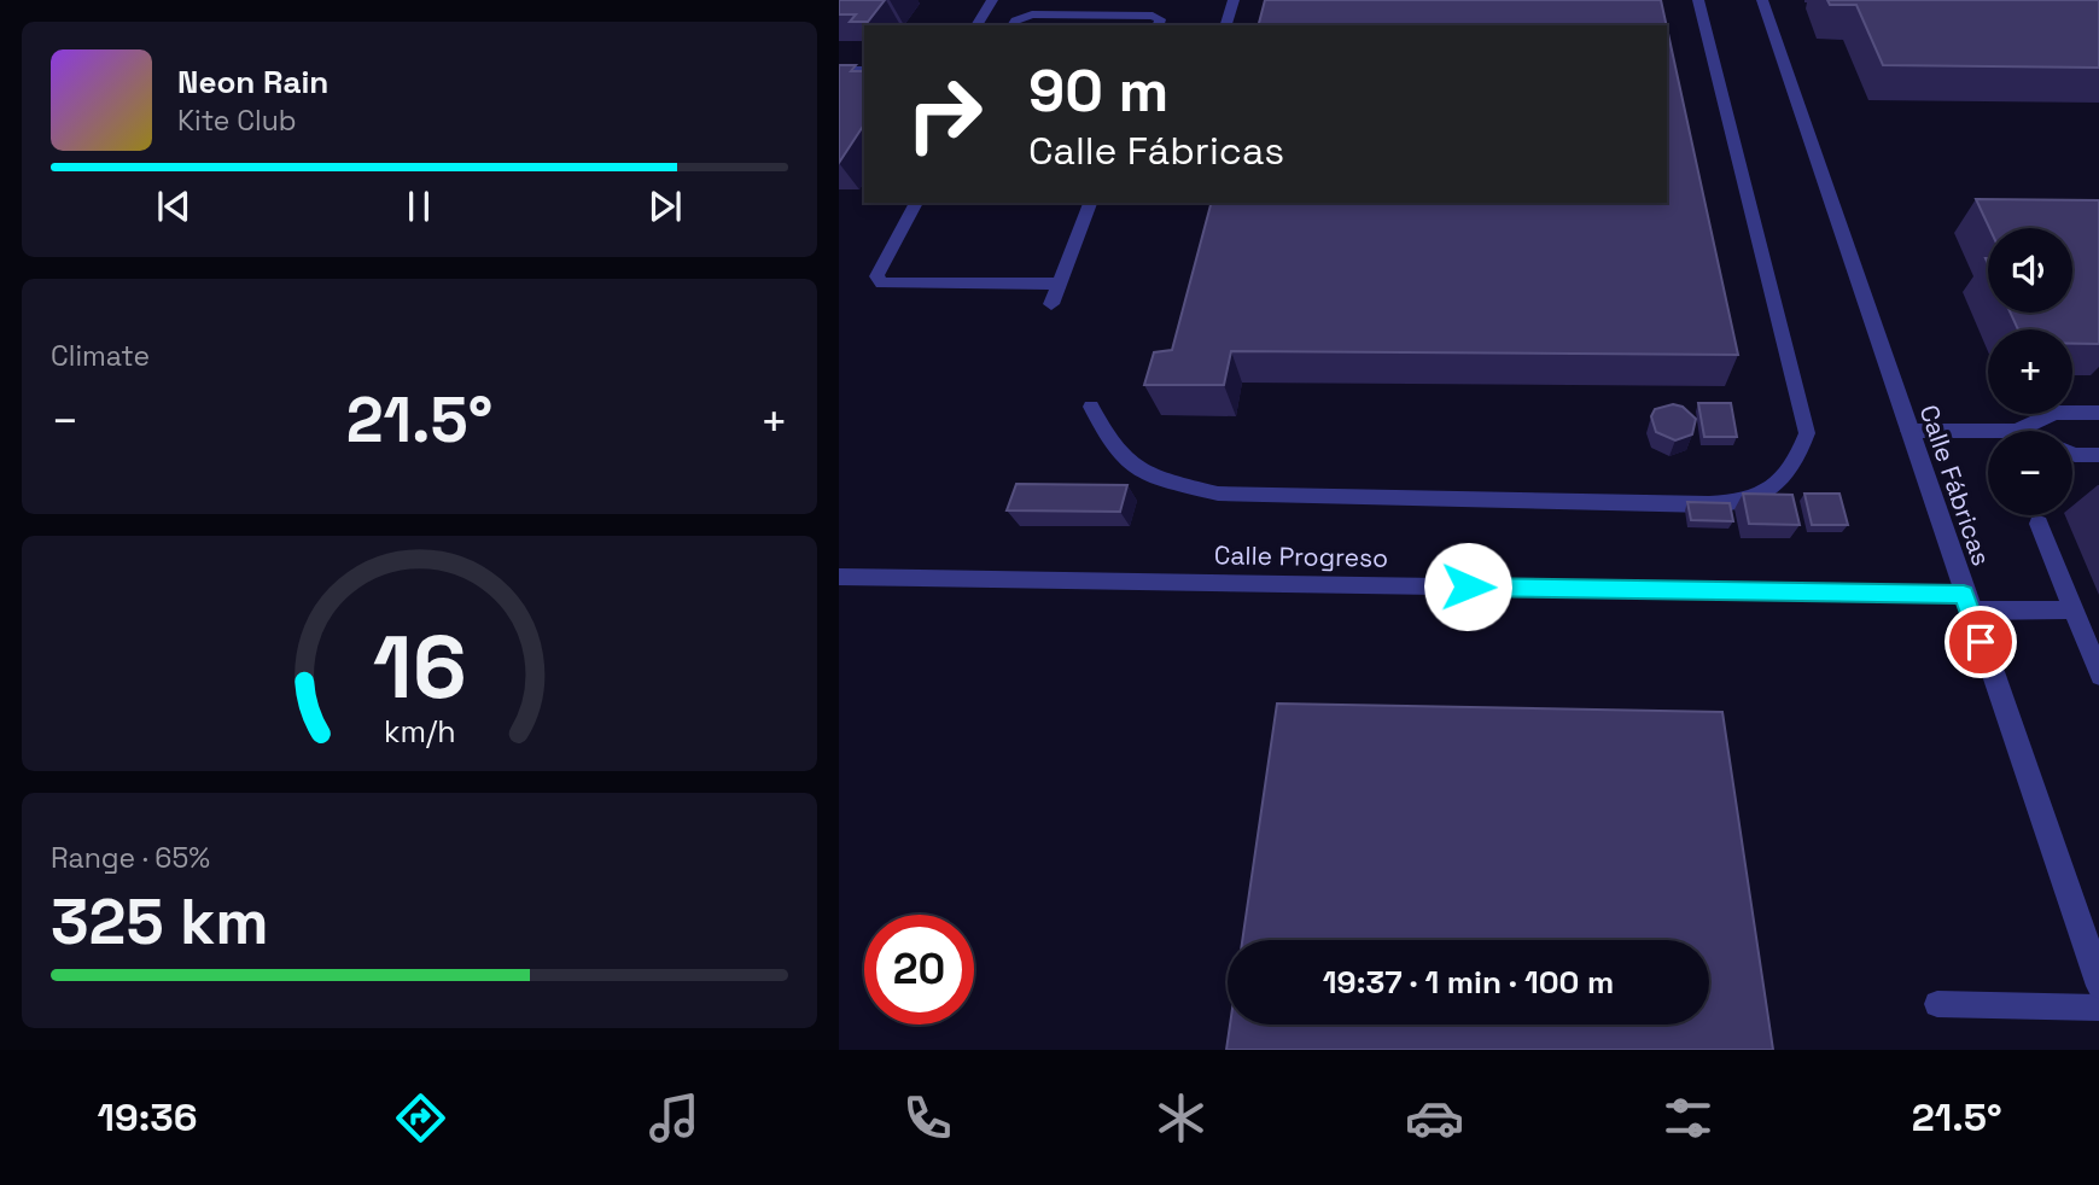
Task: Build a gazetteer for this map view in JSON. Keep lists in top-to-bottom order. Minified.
{"streets":{"street":["Calle Fábricas"],"lane":["Calle Progreso"]},"crossings":[["Calle Fábricas","Calle Progreso"]],"page":{"turn":["90 m","Calle Fábricas"],"song":["Neon Rain","Kite Club"],"map_buttons":["+","−"],"tile":["Climate",["Range · 65%","325 km"]],"heat":["−","21.5°","+"],"limit":"20","trip":"19:37 · 1 min · 100 m","tabs":["19:36","21.5°"],"gauge":["16","km/h"]}}
